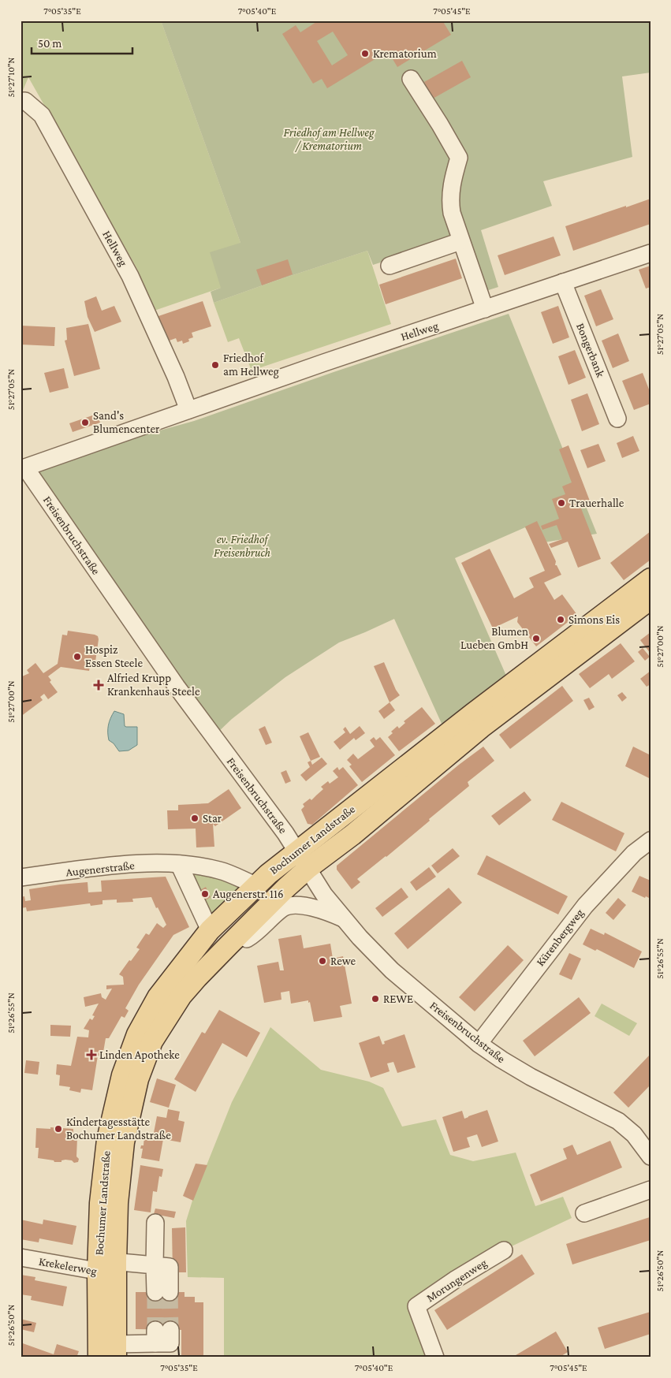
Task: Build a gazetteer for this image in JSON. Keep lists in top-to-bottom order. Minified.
{"streets":{"main road":["Bochumer Landstraße"],"street":["Hellweg","Bongerbank","Freisenbruchstraße","Augenerstraße","Kürenbergweg","Krekelerweg","Morungenweg"]},"crossings":[["Hellweg","Bongerbank"],["Hellweg","Freisenbruchstraße"],["Freisenbruchstraße","Bochumer Landstraße"],["Freisenbruchstraße","Kürenbergweg"],["Bochumer Landstraße","Augenerstraße"],["Bochumer Landstraße","Krekelerweg"]],"parks":["Friedhof am Hellweg / Krematorium","ev. Friedhof Freisenbruch"],"places":{"other":["Krematorium","Friedhof am Hellweg","Sand's Blumencenter","Trauerhalle","Simons Eis","Blumen Lueben GmbH","Hospiz Essen Steele","Star","Augenerstr. 116","Rewe","REWE","Kindertagesstätte Bochumer Landstraße"],"health":["Alfried Krupp Krankenhaus Steele","Linden Apotheke"]},"scale_bar":"50 m","coordinates":["7°05'35\"E","7°05'40\"E","7°05'45\"E","51°27'10\"N","51°27'05\"N","51°27'00\"N","51°26'55\"N","51°26'50\"N"]}
